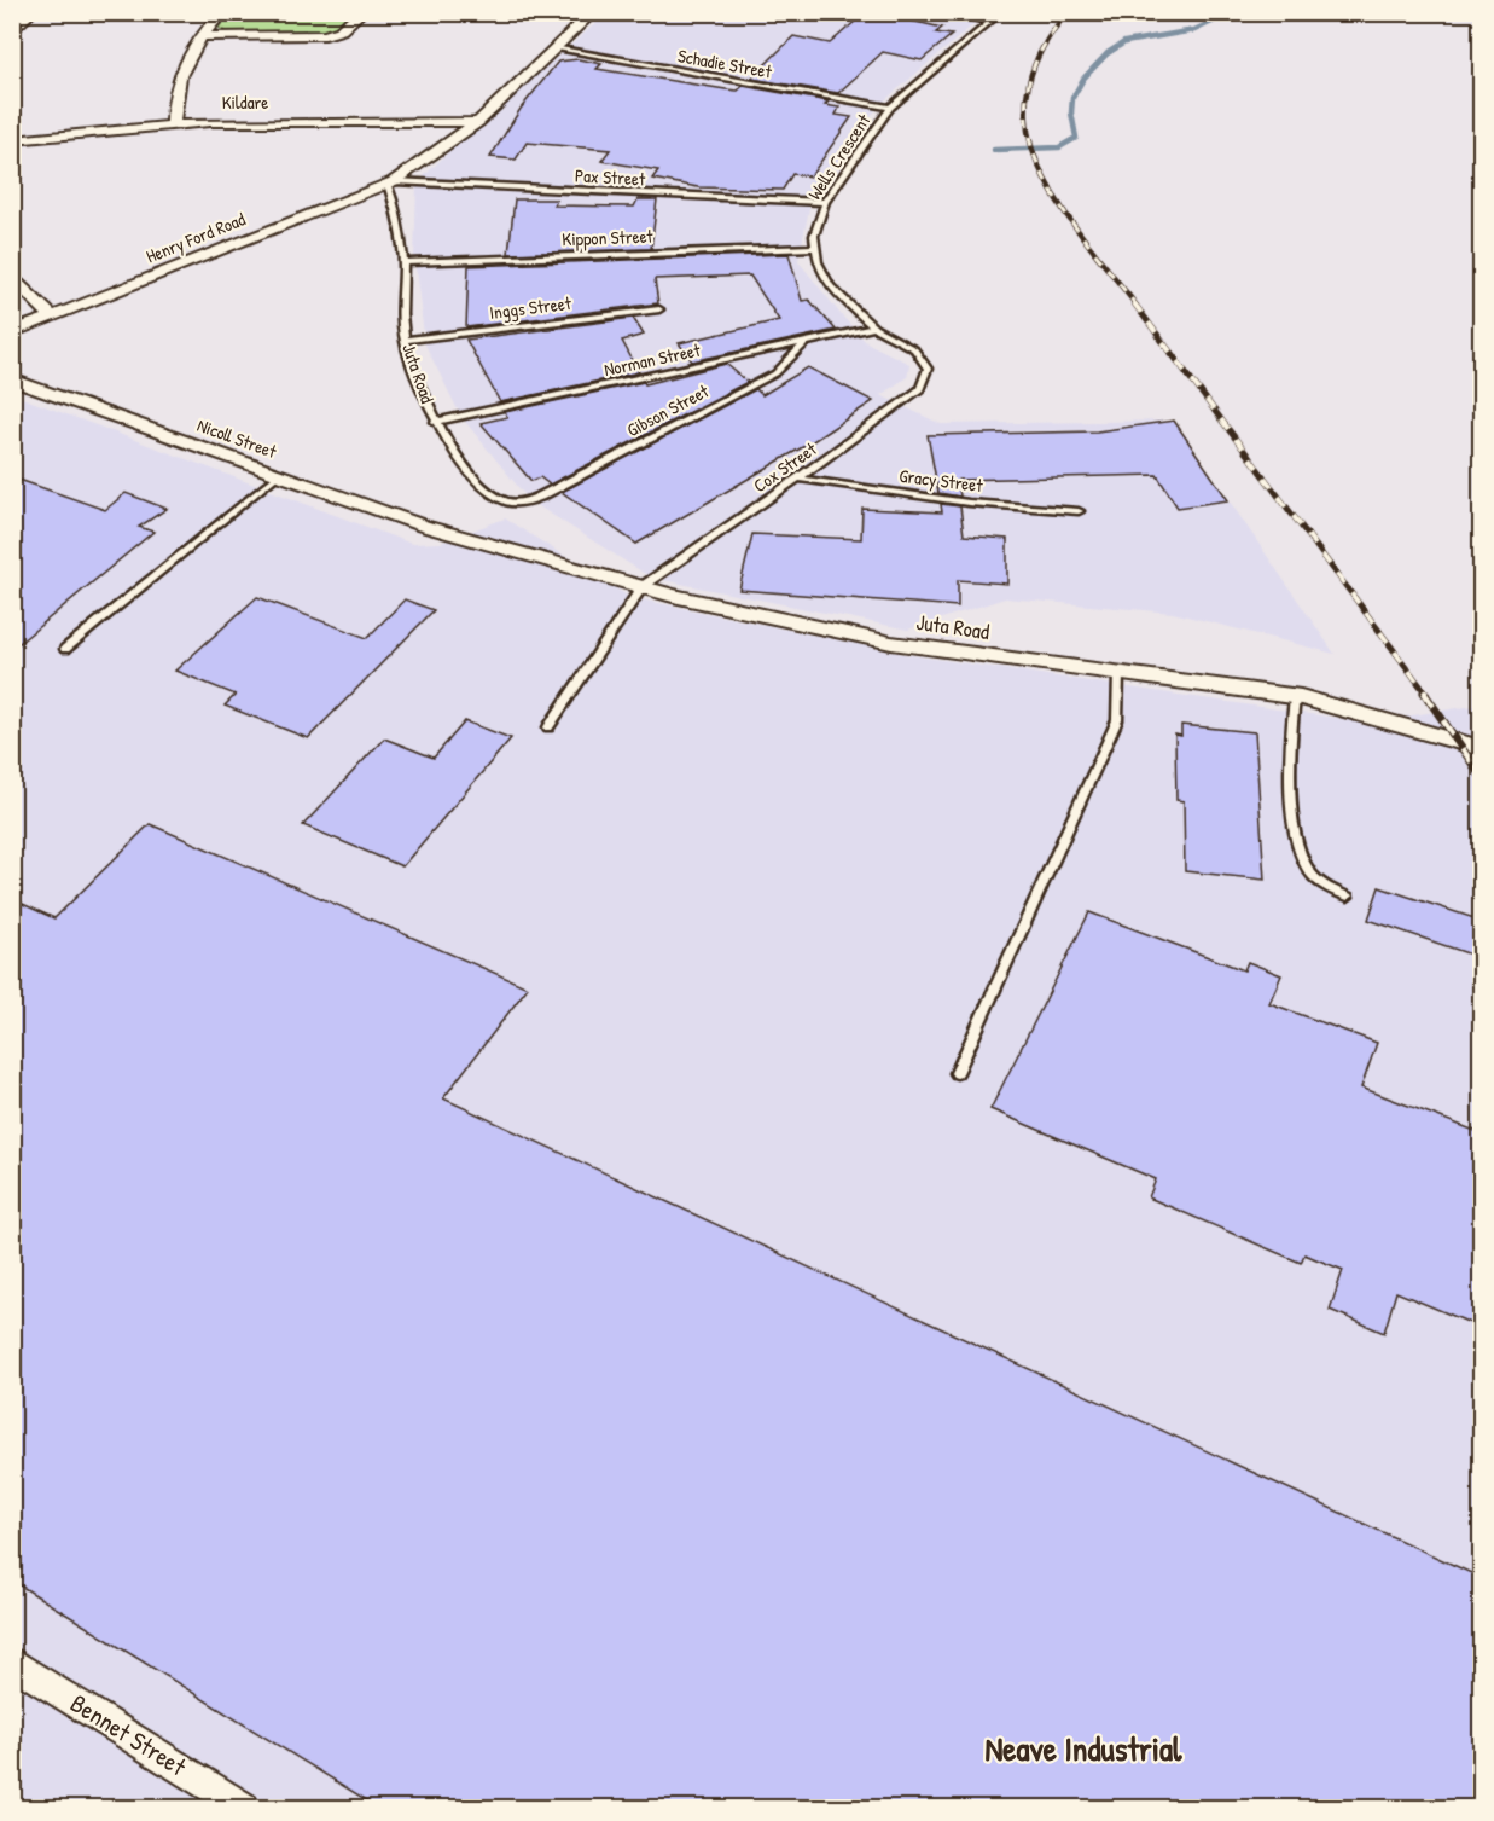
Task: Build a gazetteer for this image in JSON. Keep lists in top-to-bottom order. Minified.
{"streets":{"street":["Kildare","Henry Ford Road","Juta Road","Nicoll Street","Bennet Street"],"lane":["Schadie Street","Wells Crescent","Pax Street","Kippon Street","Inggs Street","Norman Street","Gibson Street","Cox Street","Gracy Street"]},"crossings":[["Schadie Street","Wells Crescent"],["Wells Crescent","Pax Street"],["Wells Crescent","Kippon Street"],["Pax Street","Henry Ford Road"],["Pax Street","Juta Road"],["Henry Ford Road","Juta Road"],["Kippon Street","Juta Road"],["Inggs Street","Juta Road"],["Norman Street","Juta Road"],["Norman Street","Gibson Street"],["Norman Street","Cox Street"],["Juta Road","Gibson Street"],["Juta Road","Nicoll Street"],["Juta Road","Cox Street"],["Cox Street","Gracy Street"]],"districts":["Neave Industrial"]}
